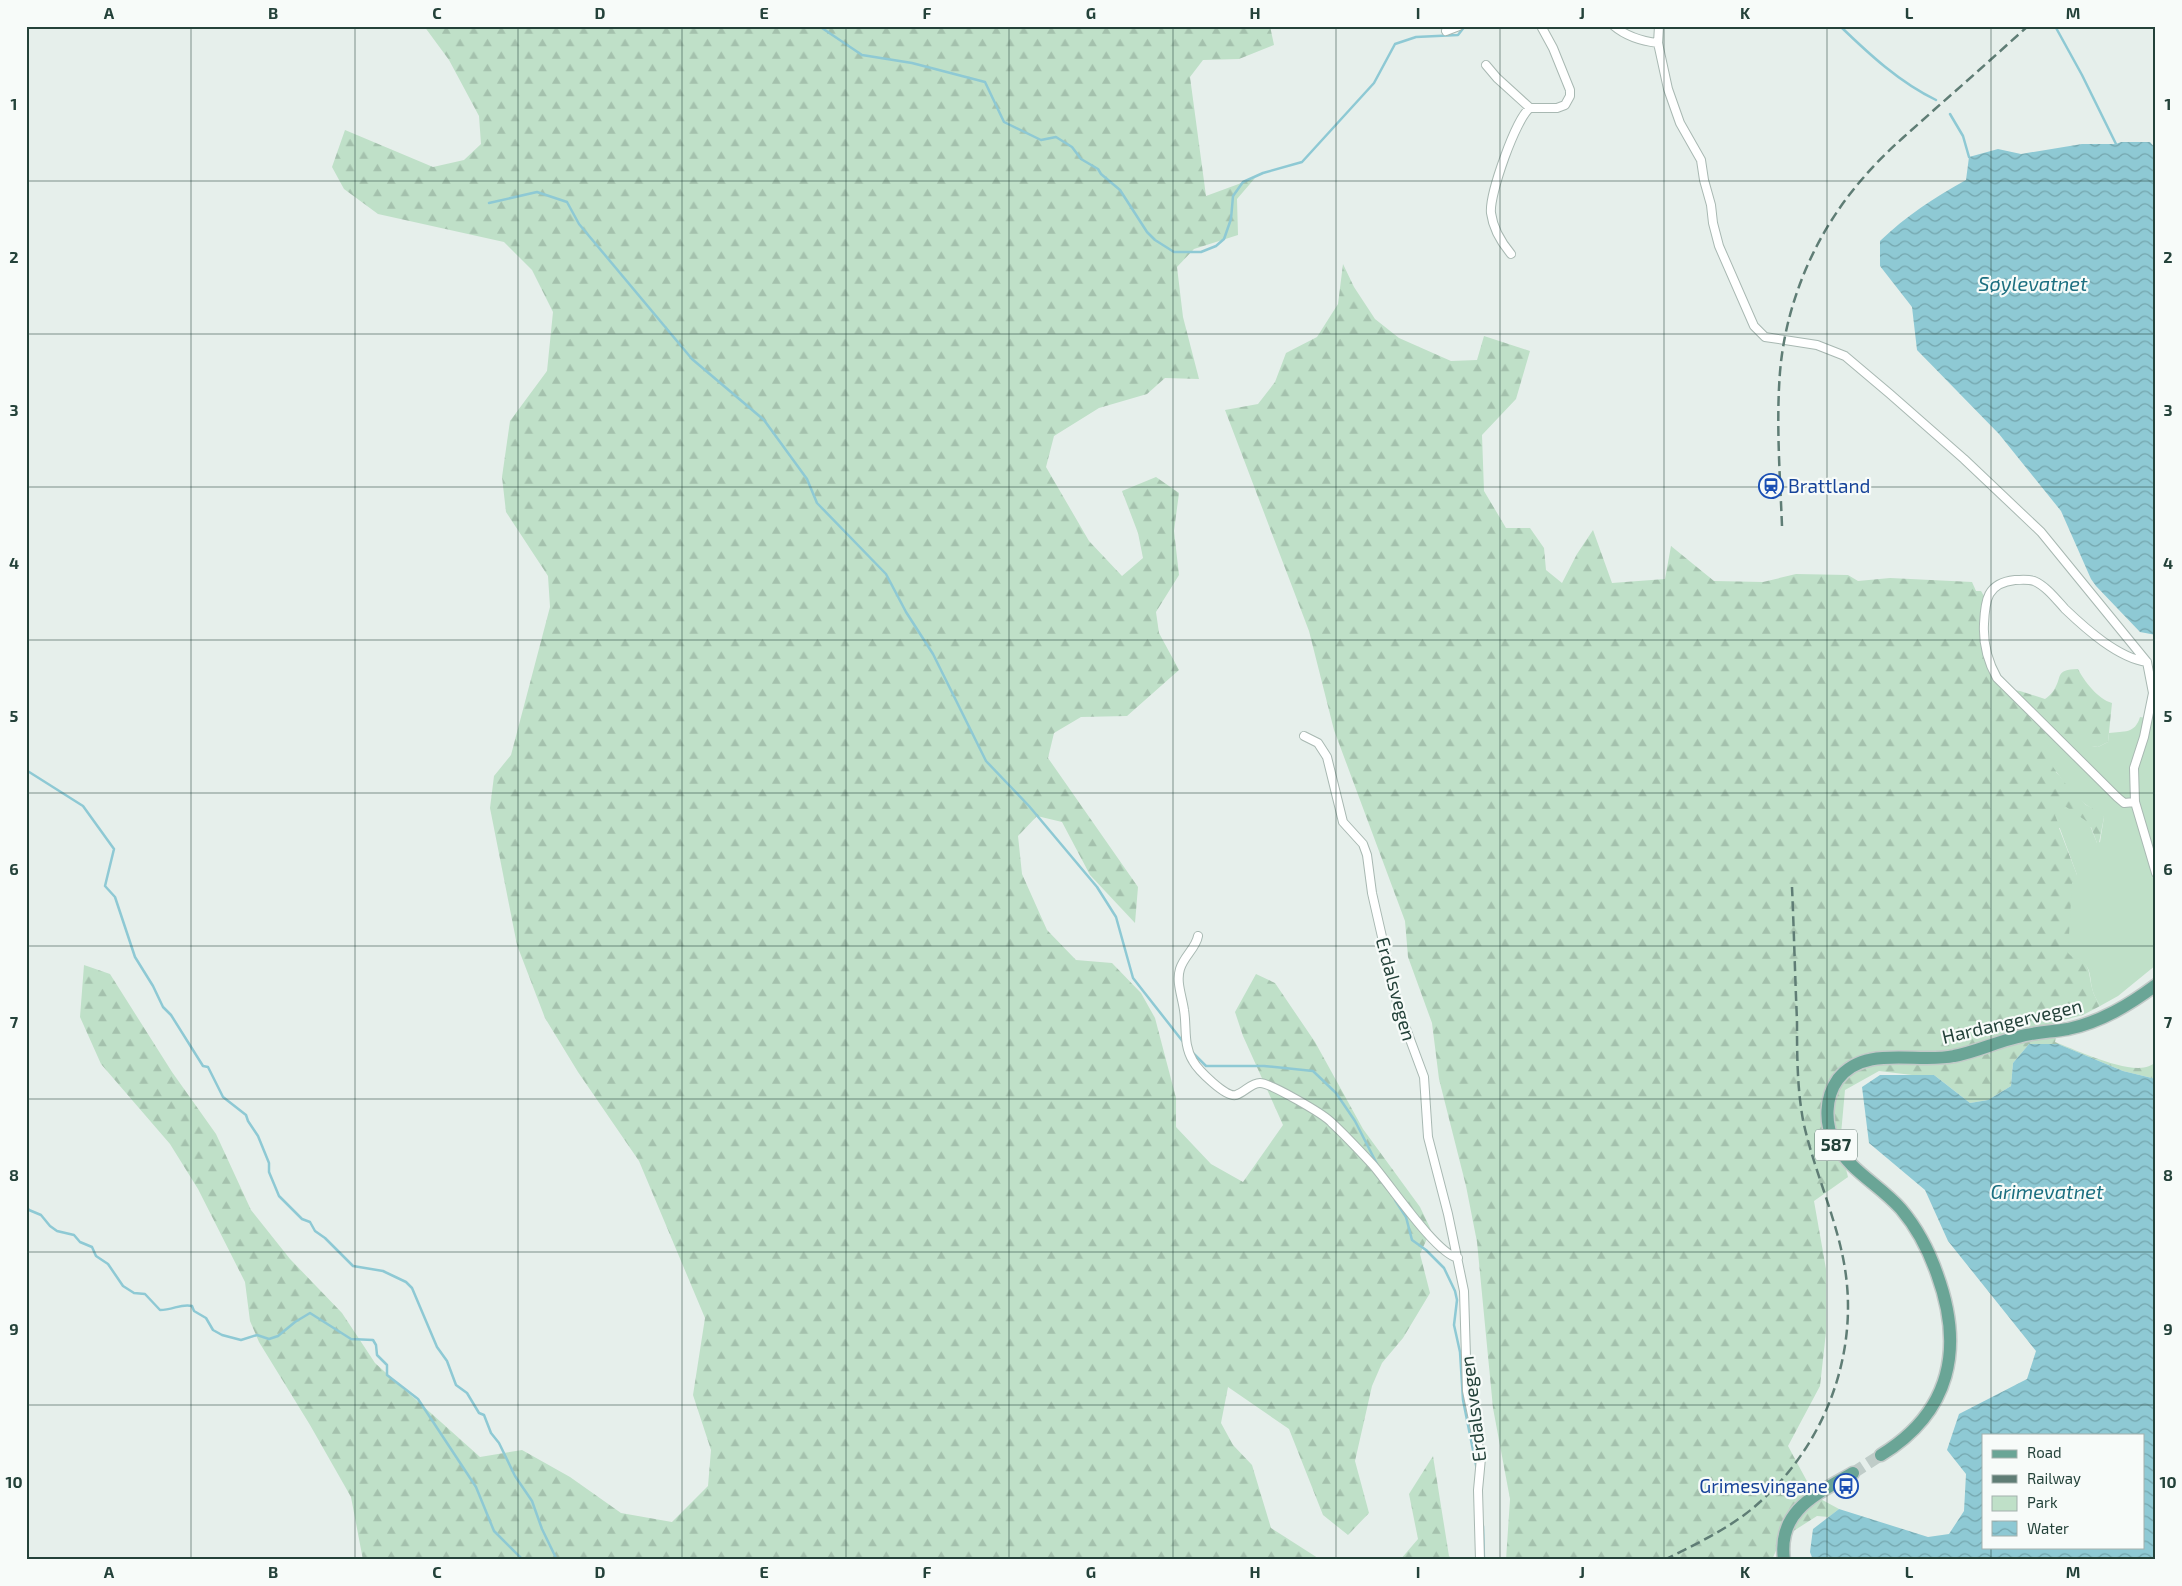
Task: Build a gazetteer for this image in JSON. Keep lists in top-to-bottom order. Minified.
{"streets":{"main road":["Hardangervegen","587"],"street":["Erdalsvegen"]},"water":["Søylevatnet","Grimevatnet"],"places":{"station":["Brattland"],"bus stop":["Grimesvingane"]},"legend":["Road","Railway","Park","Water"],"grid":{"columns":["A","B","C","D","E","F","G","H","I","J","K","L","M"],"rows":["1","2","3","4","5","6","7","8","9","10"]}}
